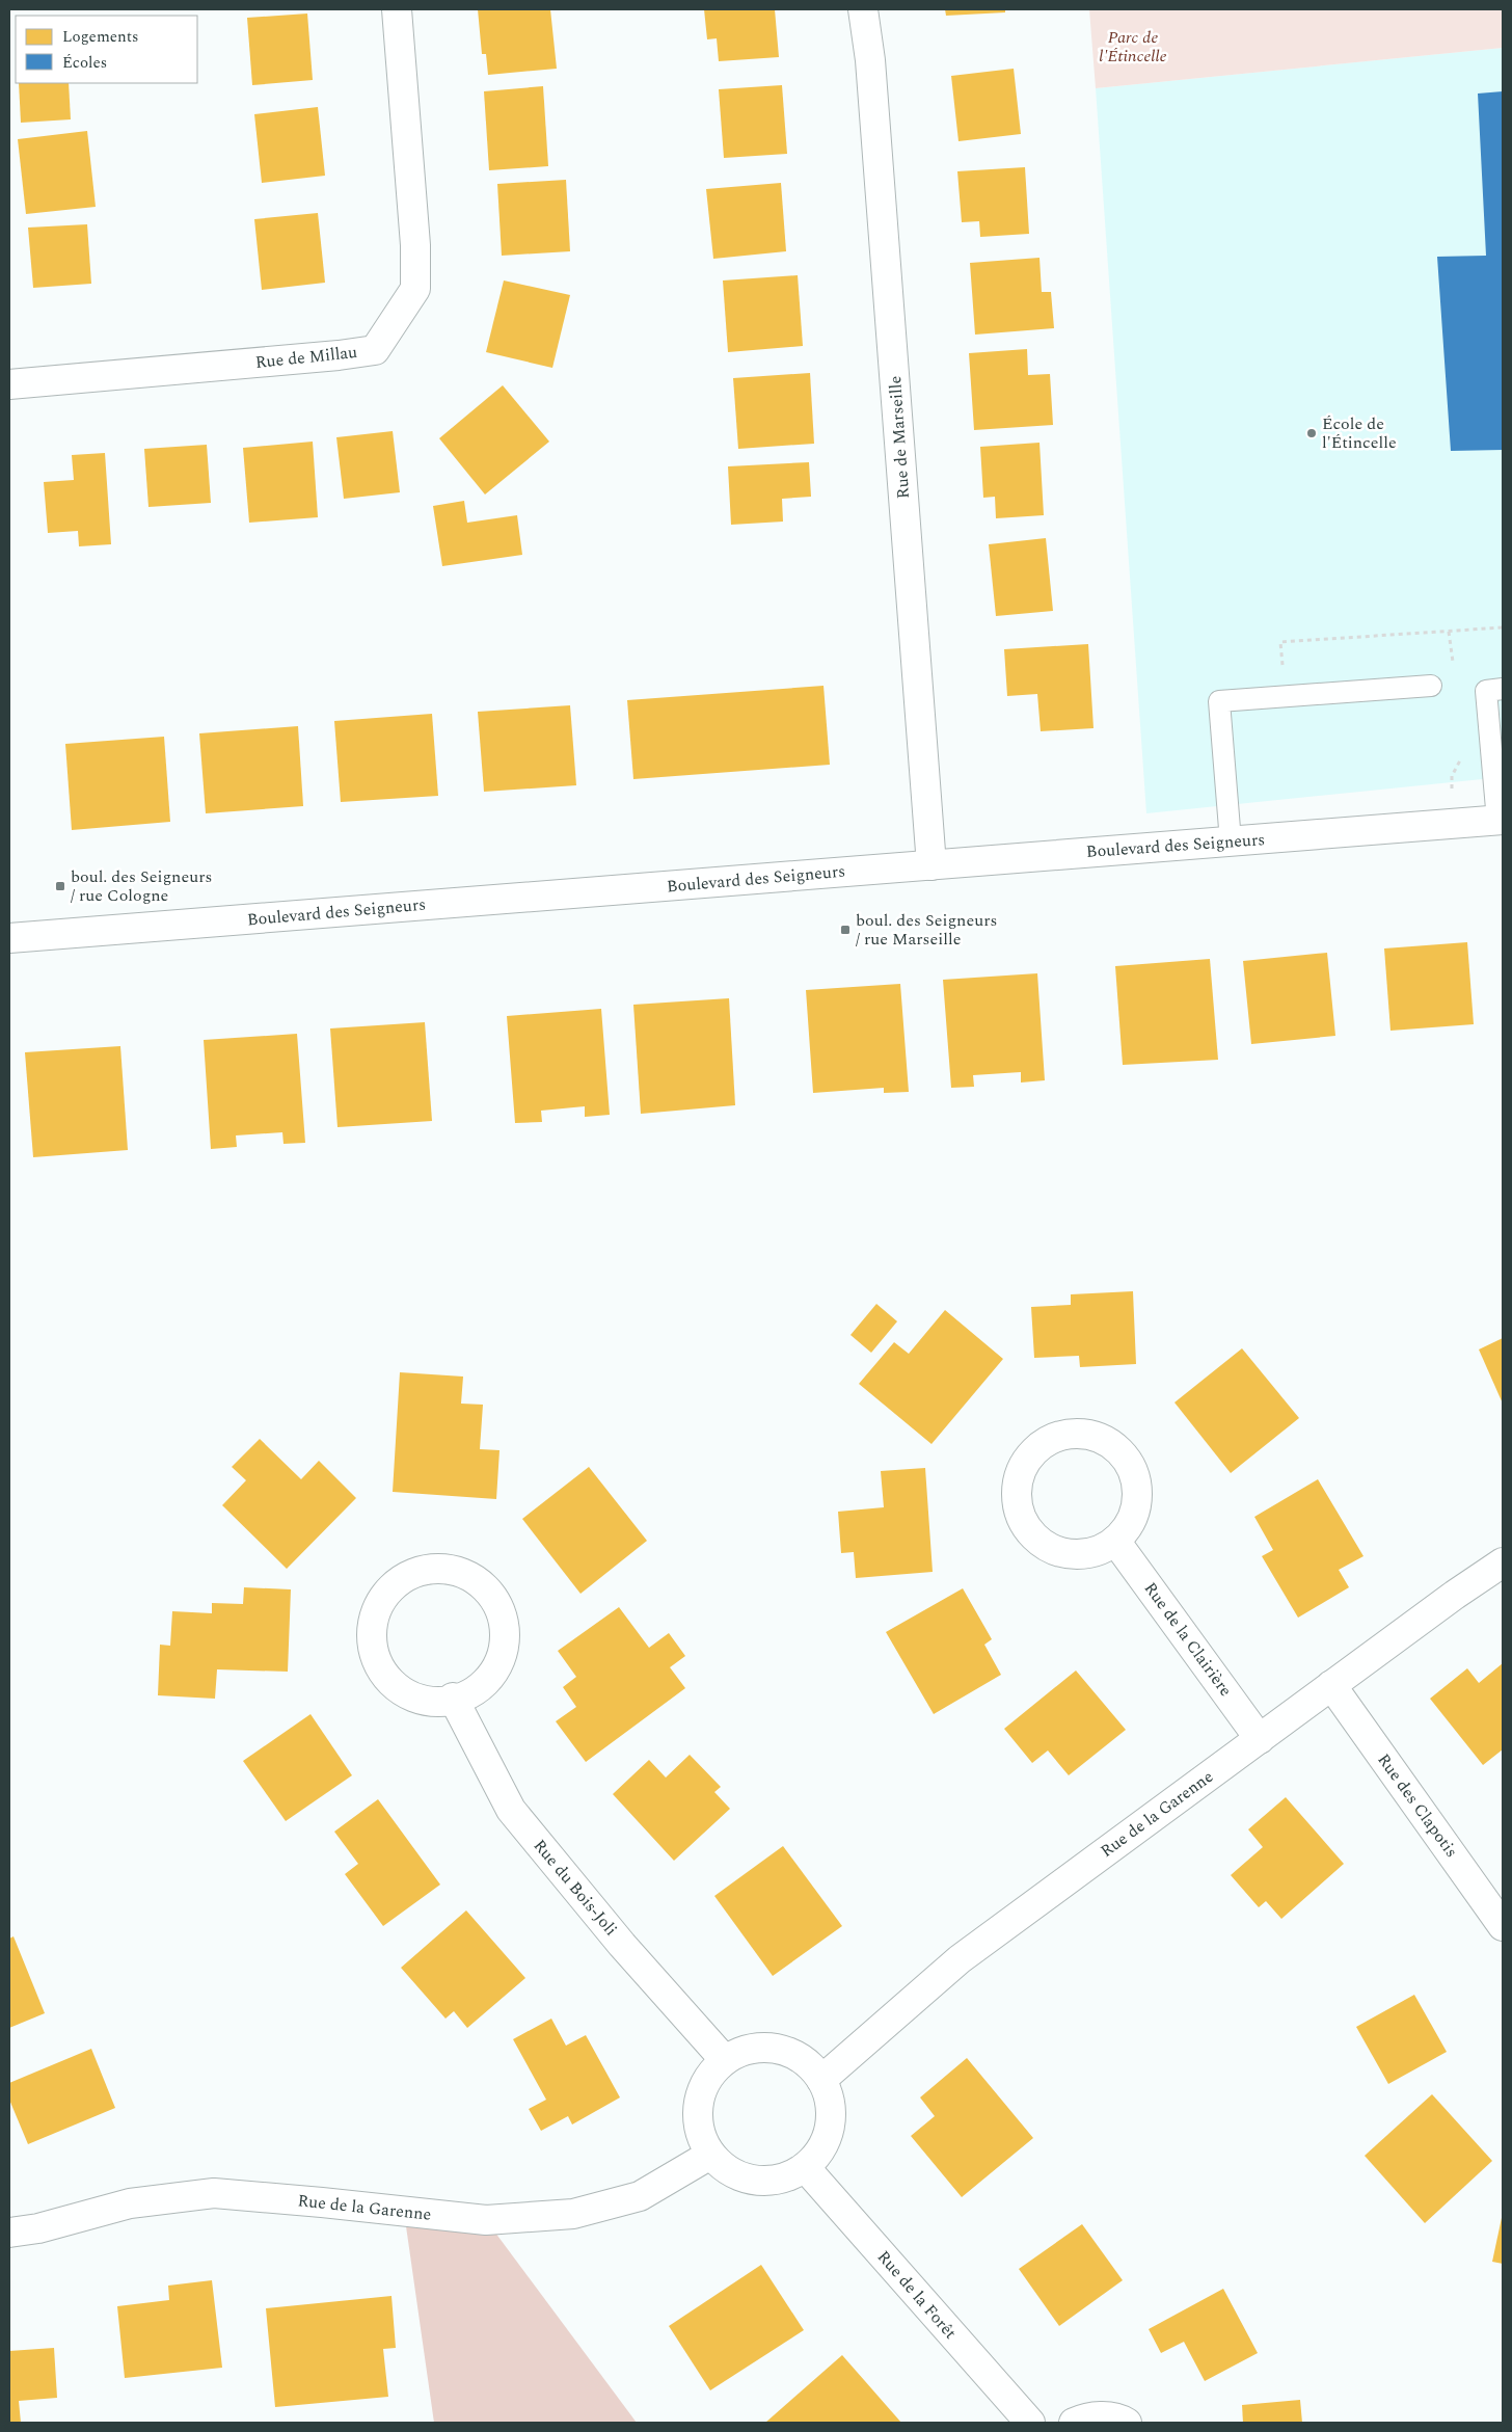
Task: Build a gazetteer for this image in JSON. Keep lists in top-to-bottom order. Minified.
{"streets":{"street":["Rue de Millau","Rue de Marseille","Boulevard des Seigneurs","Rue de la Clairière","Rue des Clapotis","Rue de la Garenne","Rue du Bois-Joli","Rue de la Forêt"]},"crossings":[["Rue de Marseille","Boulevard des Seigneurs"],["Rue de la Clairière","Rue de la Garenne"],["Rue des Clapotis","Rue de la Garenne"],["Rue de la Garenne","Rue du Bois-Joli"],["Rue de la Garenne","Rue de la Forêt"],["Rue du Bois-Joli","Rue de la Forêt"]],"parks":["Parc de l'Étincelle"],"places":{"other":["École de l'Étincelle"],"transit":["boul. des Seigneurs / rue Cologne","boul. des Seigneurs / rue Marseille"]},"legend":["Logements","Écoles"]}
